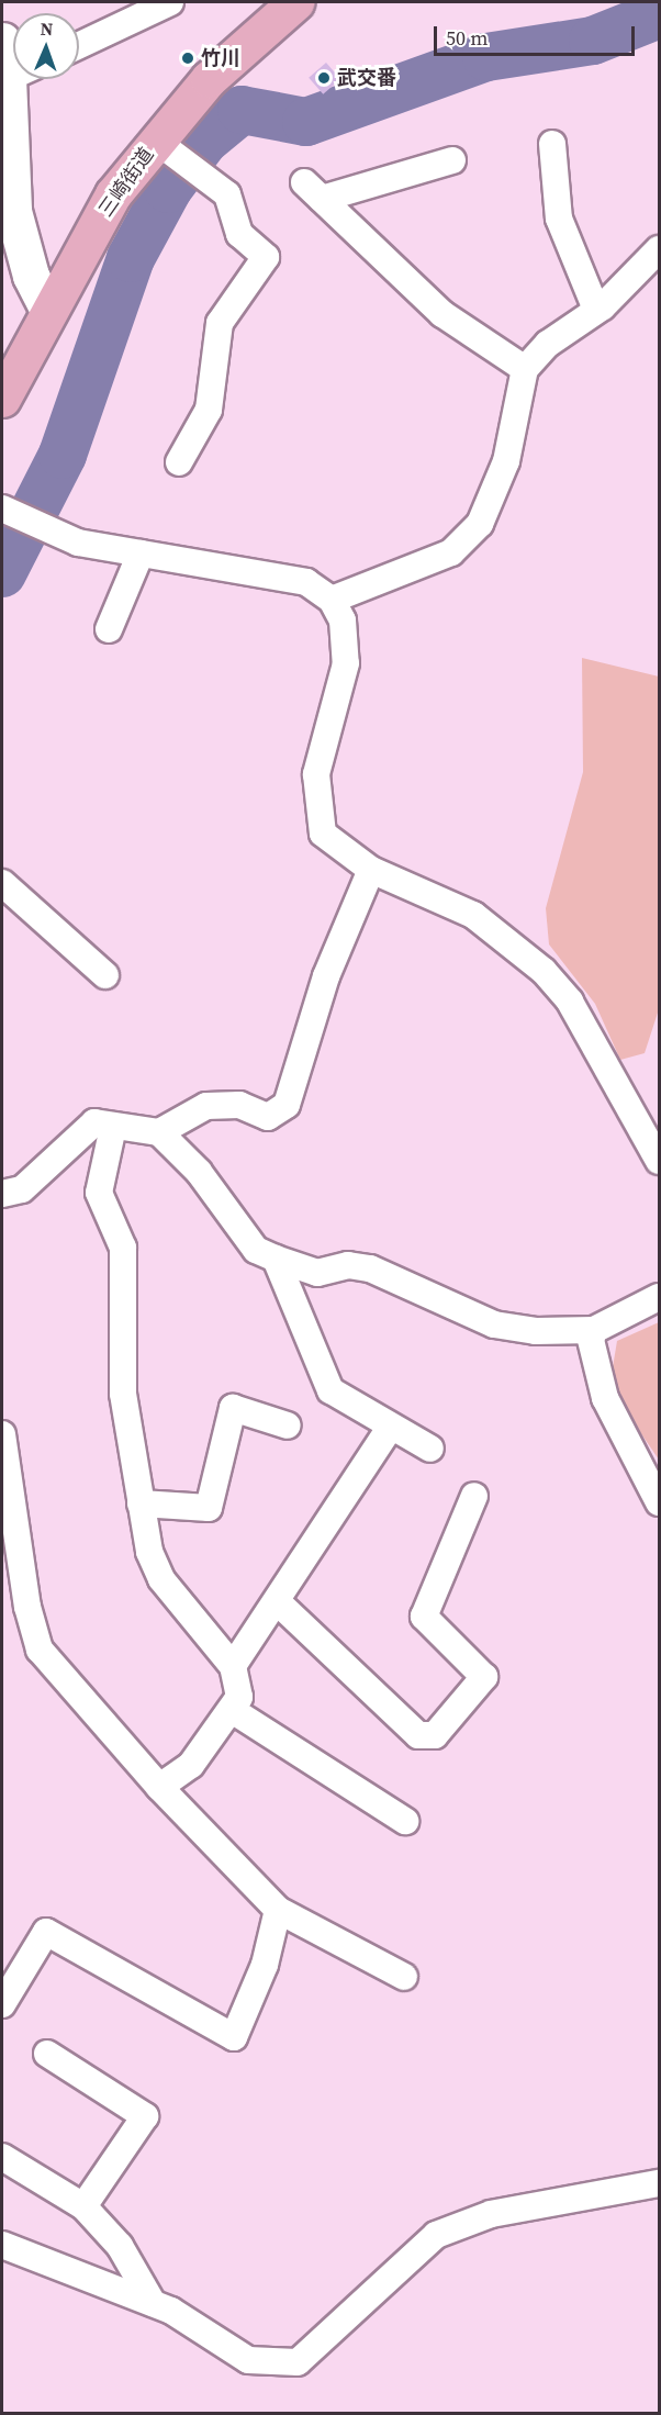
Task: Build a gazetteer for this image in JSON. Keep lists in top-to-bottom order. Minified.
{"streets":{"main road":["三崎街道"]},"places":["竹川","武交番"],"scale_bar":"50 m","north":"top"}
